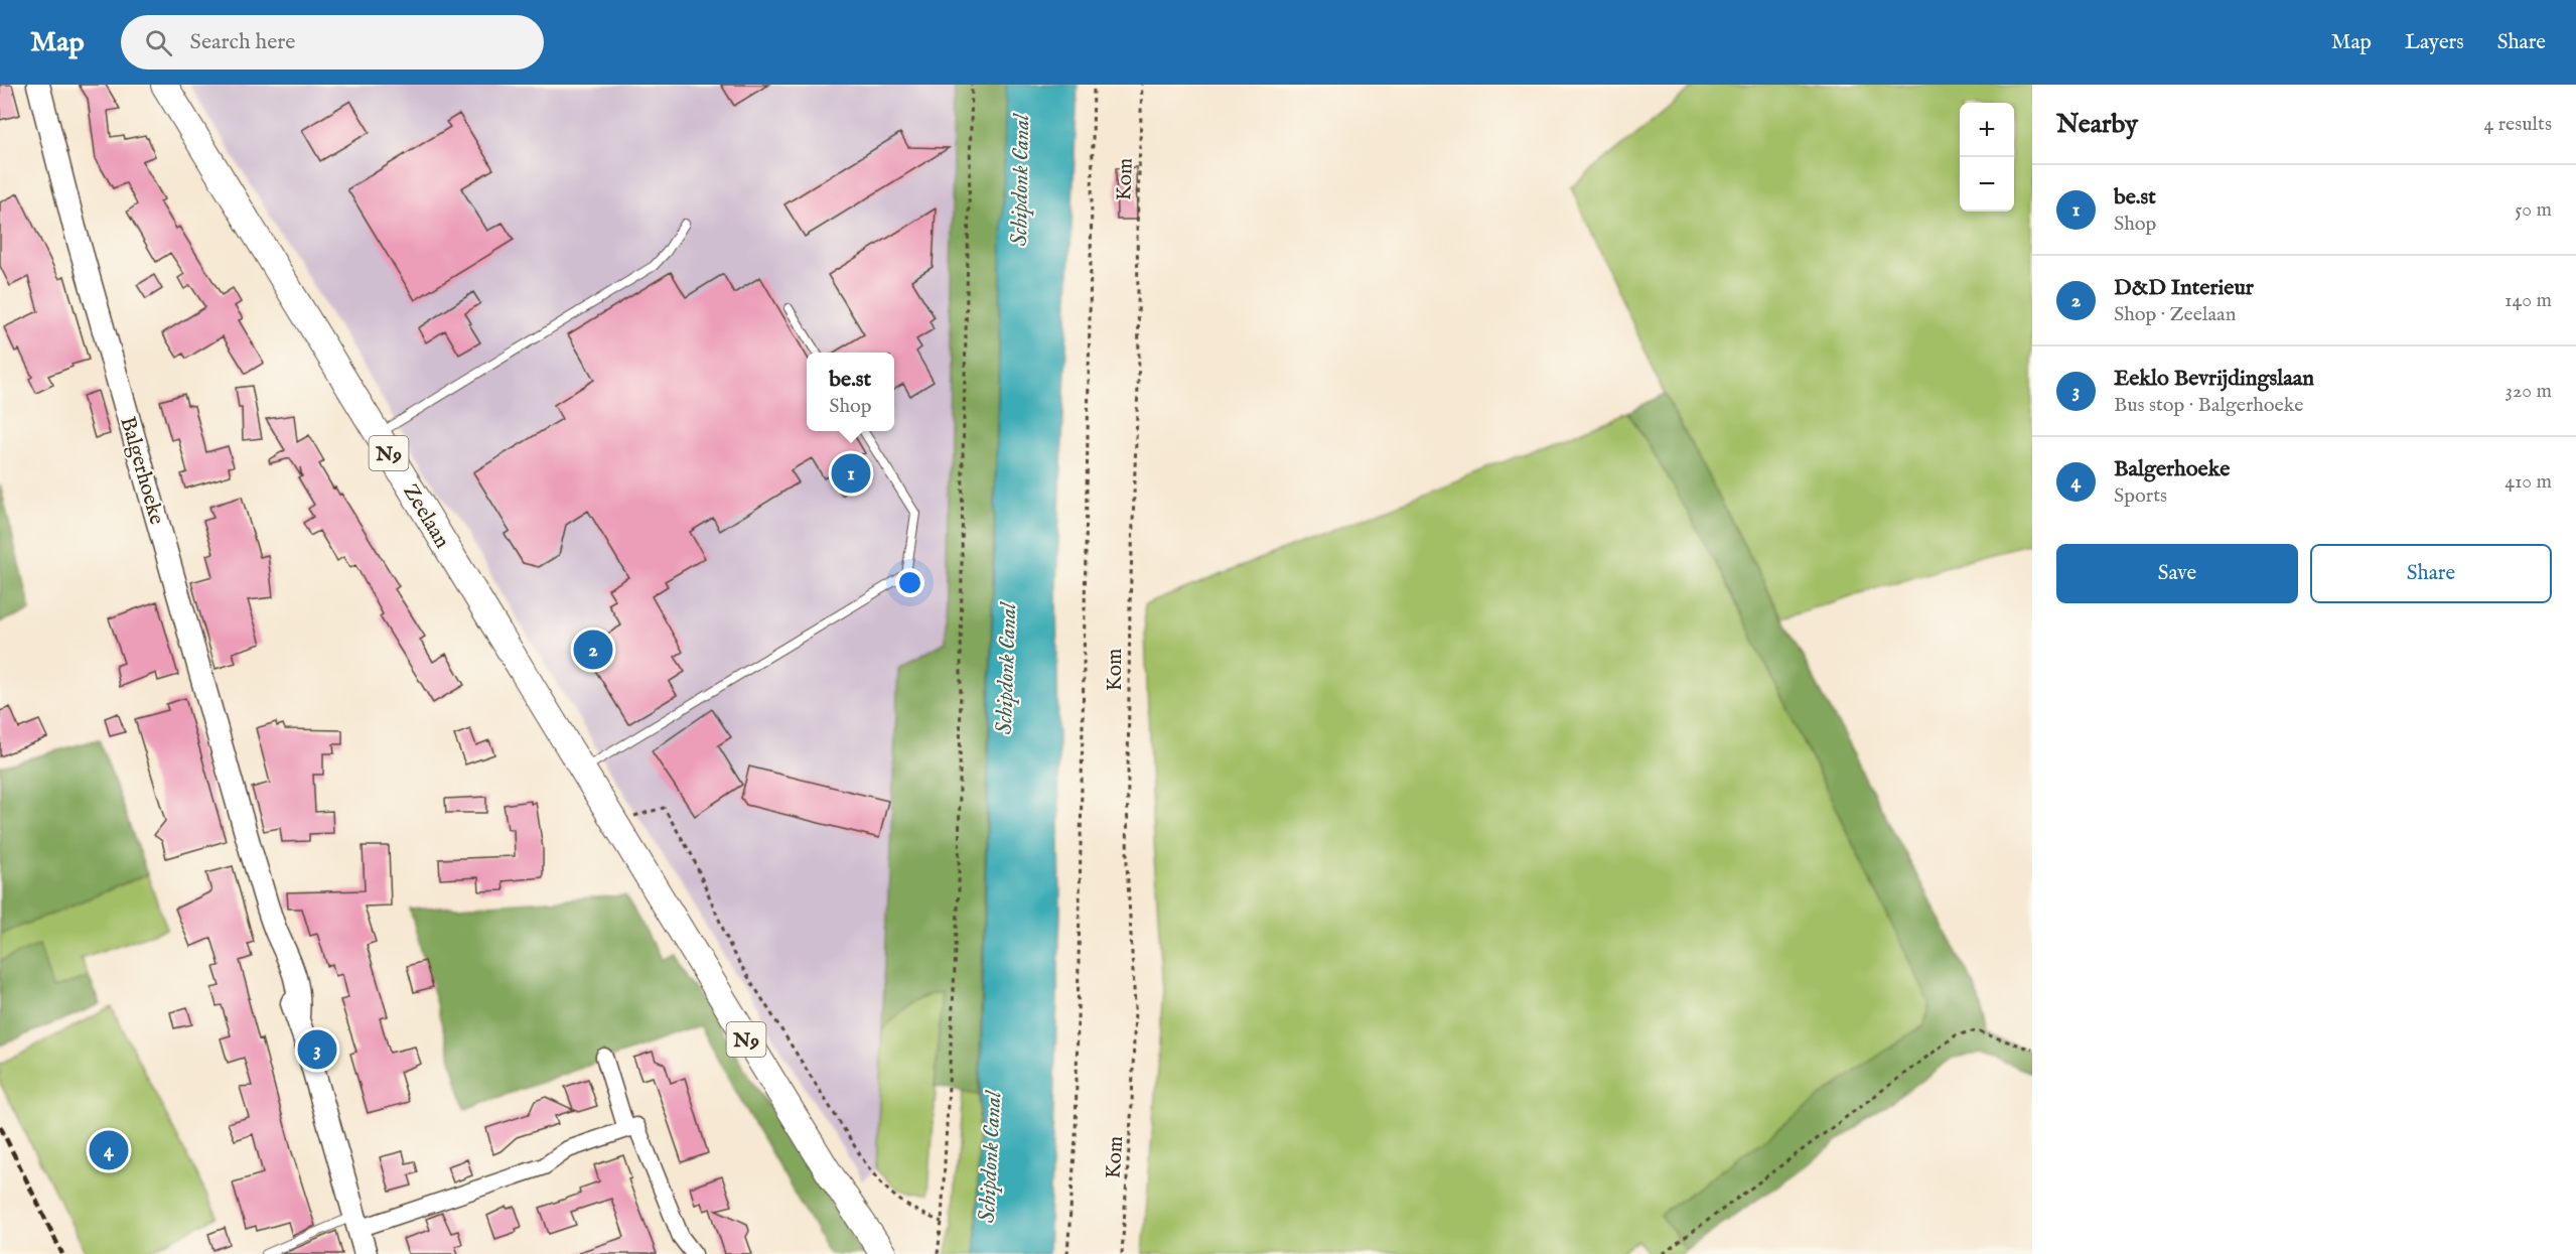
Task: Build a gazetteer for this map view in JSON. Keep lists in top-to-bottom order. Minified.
{"streets":{"main road":["N9","Balgerhoeke","Zeelaan"],"path":["Kom"]},"crossings":[["N9","Zeelaan"]],"water":["Schipdonk Canal"],"page":{"header":"Map","search":"Search here","nav":["Map","Layers","Share"],"heading":["Nearby","4 results"],"map_buttons":["+","−"],"list":[{"mark":"1","name":"be.st","note":"Shop","value":"50 m"},{"mark":"2","name":"D&D Interieur","note":"Shop · Zeelaan","value":"140 m"},{"mark":"3","name":"Eeklo Bevrijdingslaan","note":"Bus stop · Balgerhoeke","value":"320 m"},{"mark":"4","name":"Balgerhoeke","note":"Sports","value":"410 m"}],"popup":["be.st","Shop"],"pins":["1","2","3","4"],"buttons":["Save","Share"]}}
